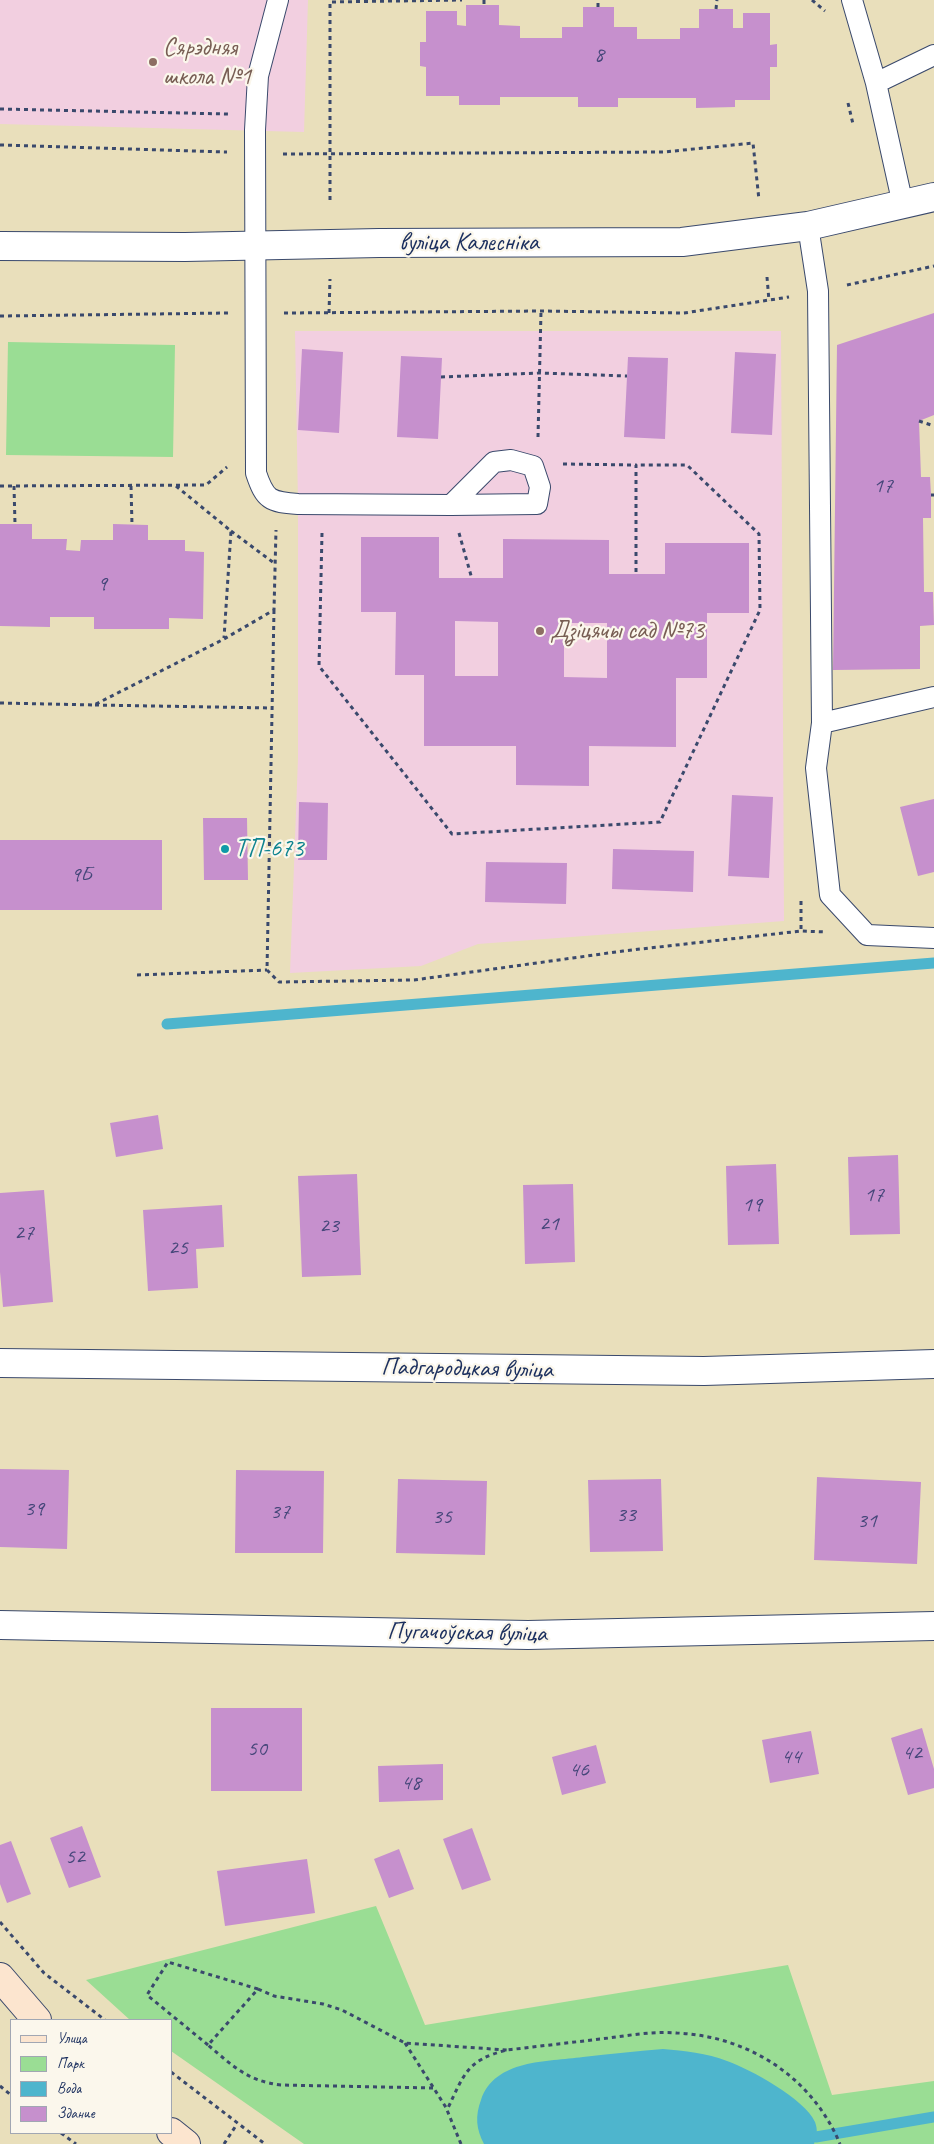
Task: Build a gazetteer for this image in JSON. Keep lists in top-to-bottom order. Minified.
{"streets":{"street":["вуліца Калесніка","Падгародцкая вуліца","Пугачоўская вуліца"]},"places":["Сярэдняя школа №1","Дзіцячы сад №73","ТП-673"],"house_numbers":["8","17","9","9Б","17","19","21","23","27","25","39","37","33","35","31","50","42","44","46","48","52"],"legend":["Улица","Парк","Вода","Здание"]}
